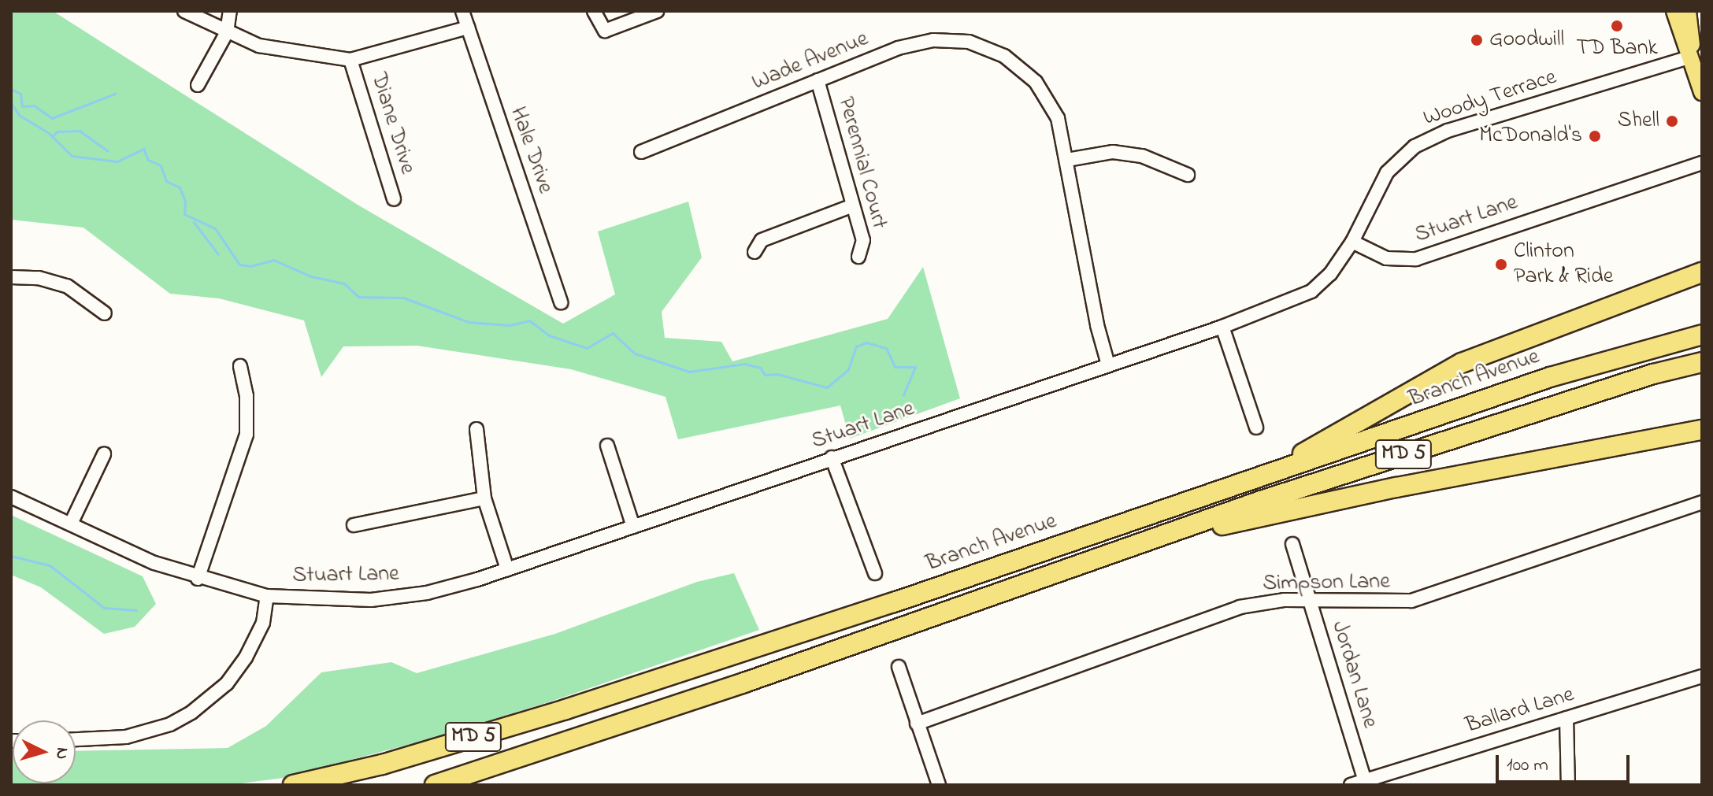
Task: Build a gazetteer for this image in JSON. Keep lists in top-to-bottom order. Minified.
{"streets":{"highway":["Branch Avenue","MD 5"],"street":["Wade Avenue","Woody Terrace","Diane Drive","Hale Drive","Perennial Court","Stuart Lane","Simpson Lane","Jordan Lane","Ballard Lane"]},"crossings":[["Wade Avenue","Perennial Court"],["Wade Avenue","Stuart Lane"],["Woody Terrace","Stuart Lane"],["Simpson Lane","Jordan Lane"],["Jordan Lane","Ballard Lane"]],"places":["TD Bank","Goodwill","Shell","McDonald's","Clinton Park & Ride"],"scale_bar":"100 m","north":"right"}
